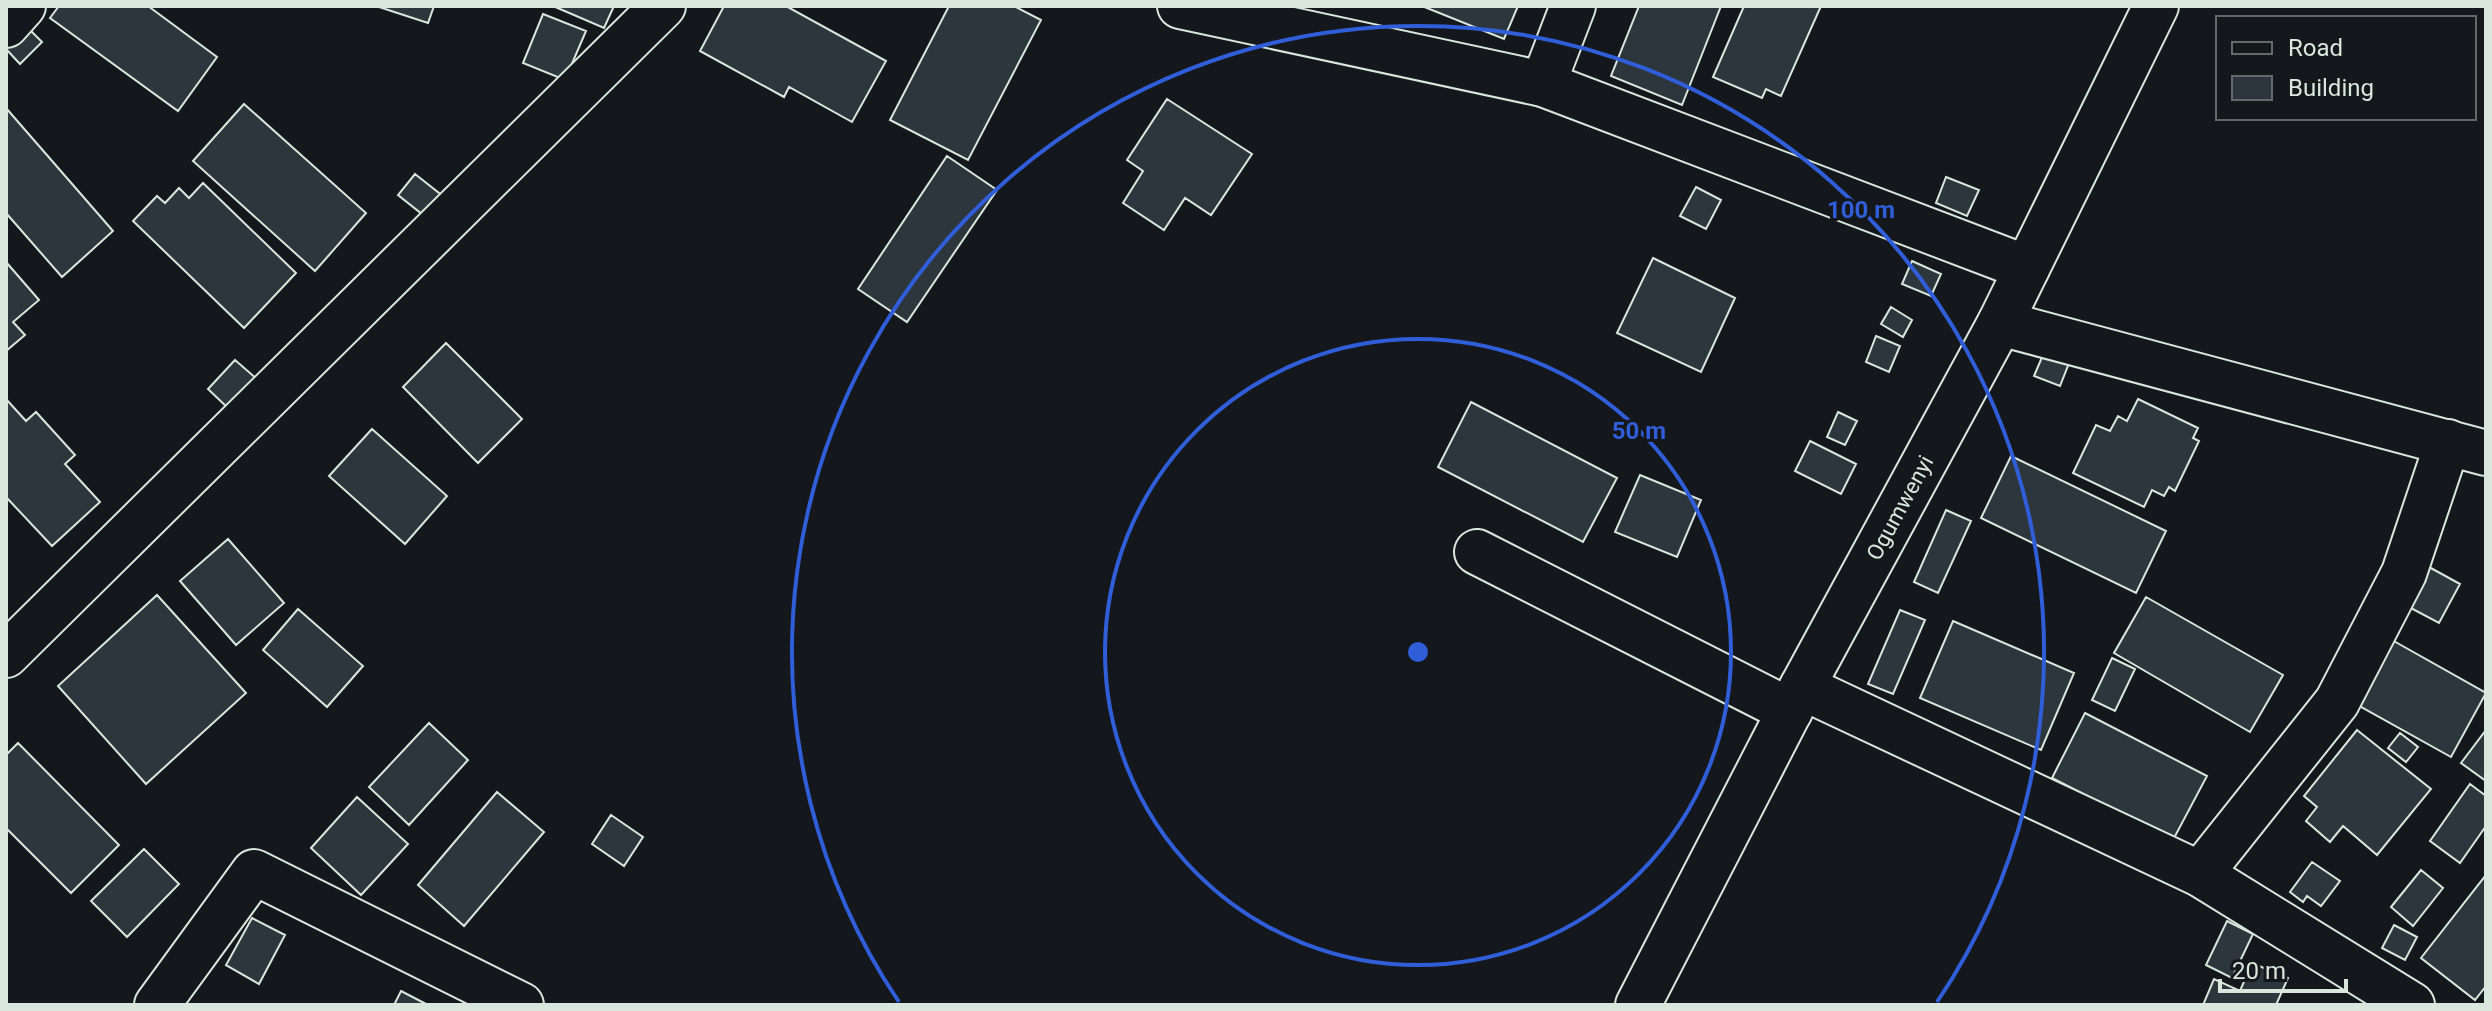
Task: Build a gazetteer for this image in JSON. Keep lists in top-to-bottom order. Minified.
{"streets":{"street":["Ogumwenyi"]},"legend":["Road","Building"],"scale_bar":"20 m","rings":["100 m","50 m"]}
